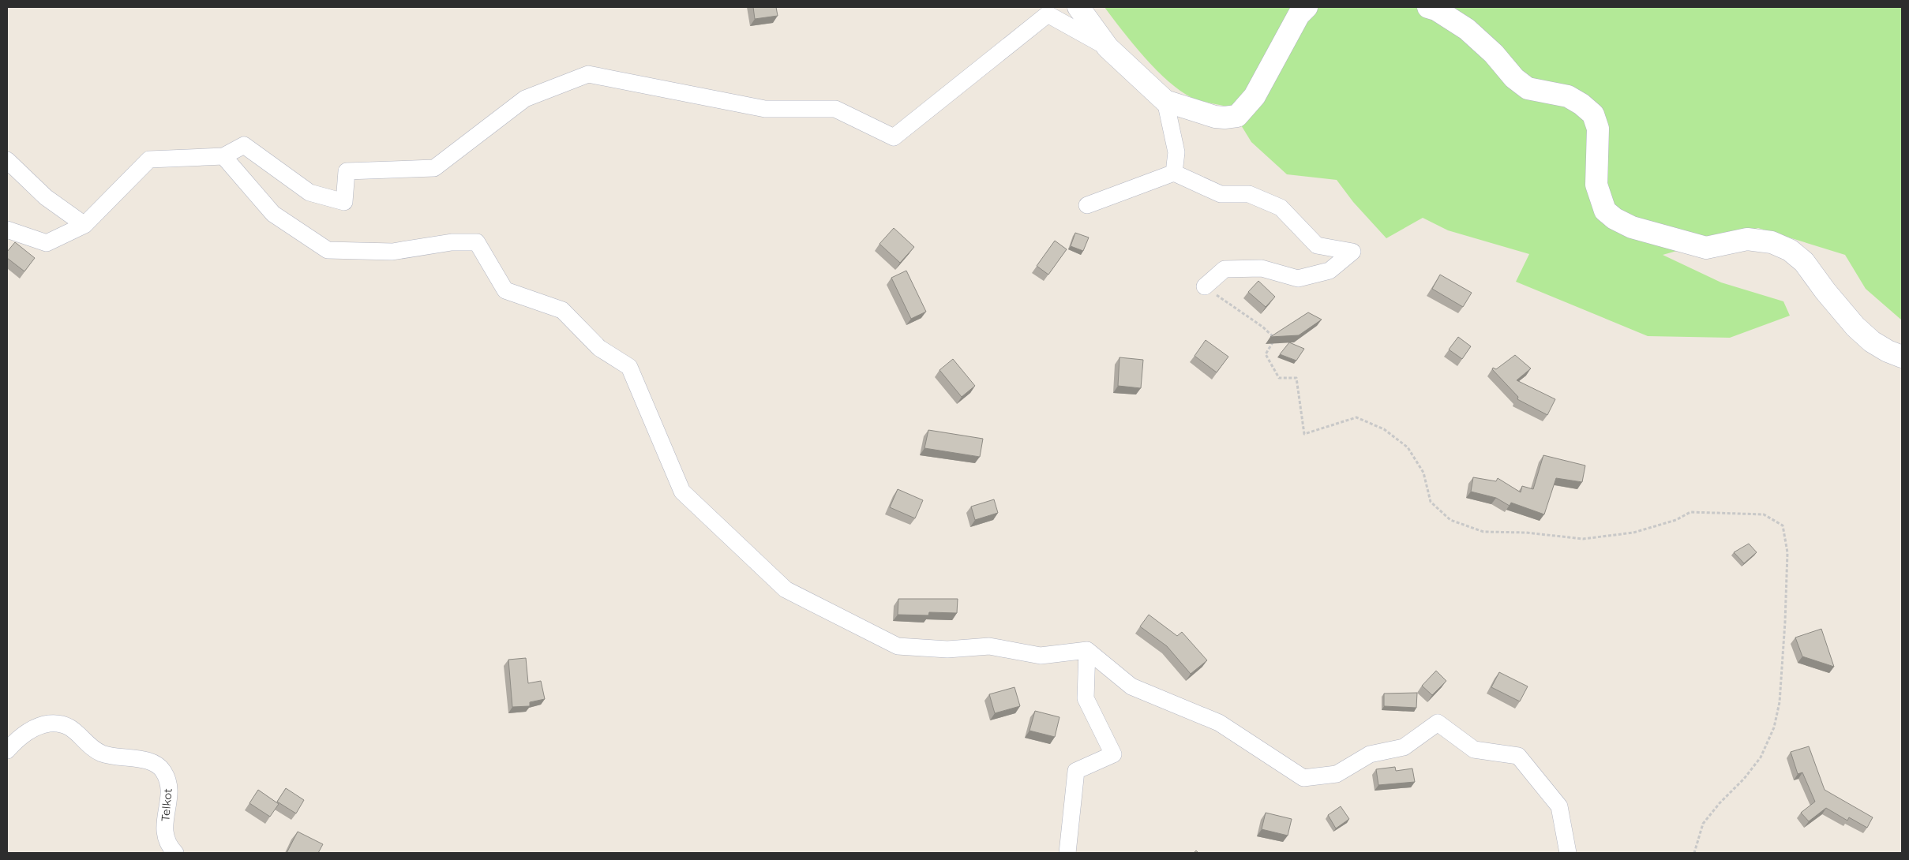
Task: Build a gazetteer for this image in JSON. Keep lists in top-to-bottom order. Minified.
{"streets":{"street":["Telkot"]}}
